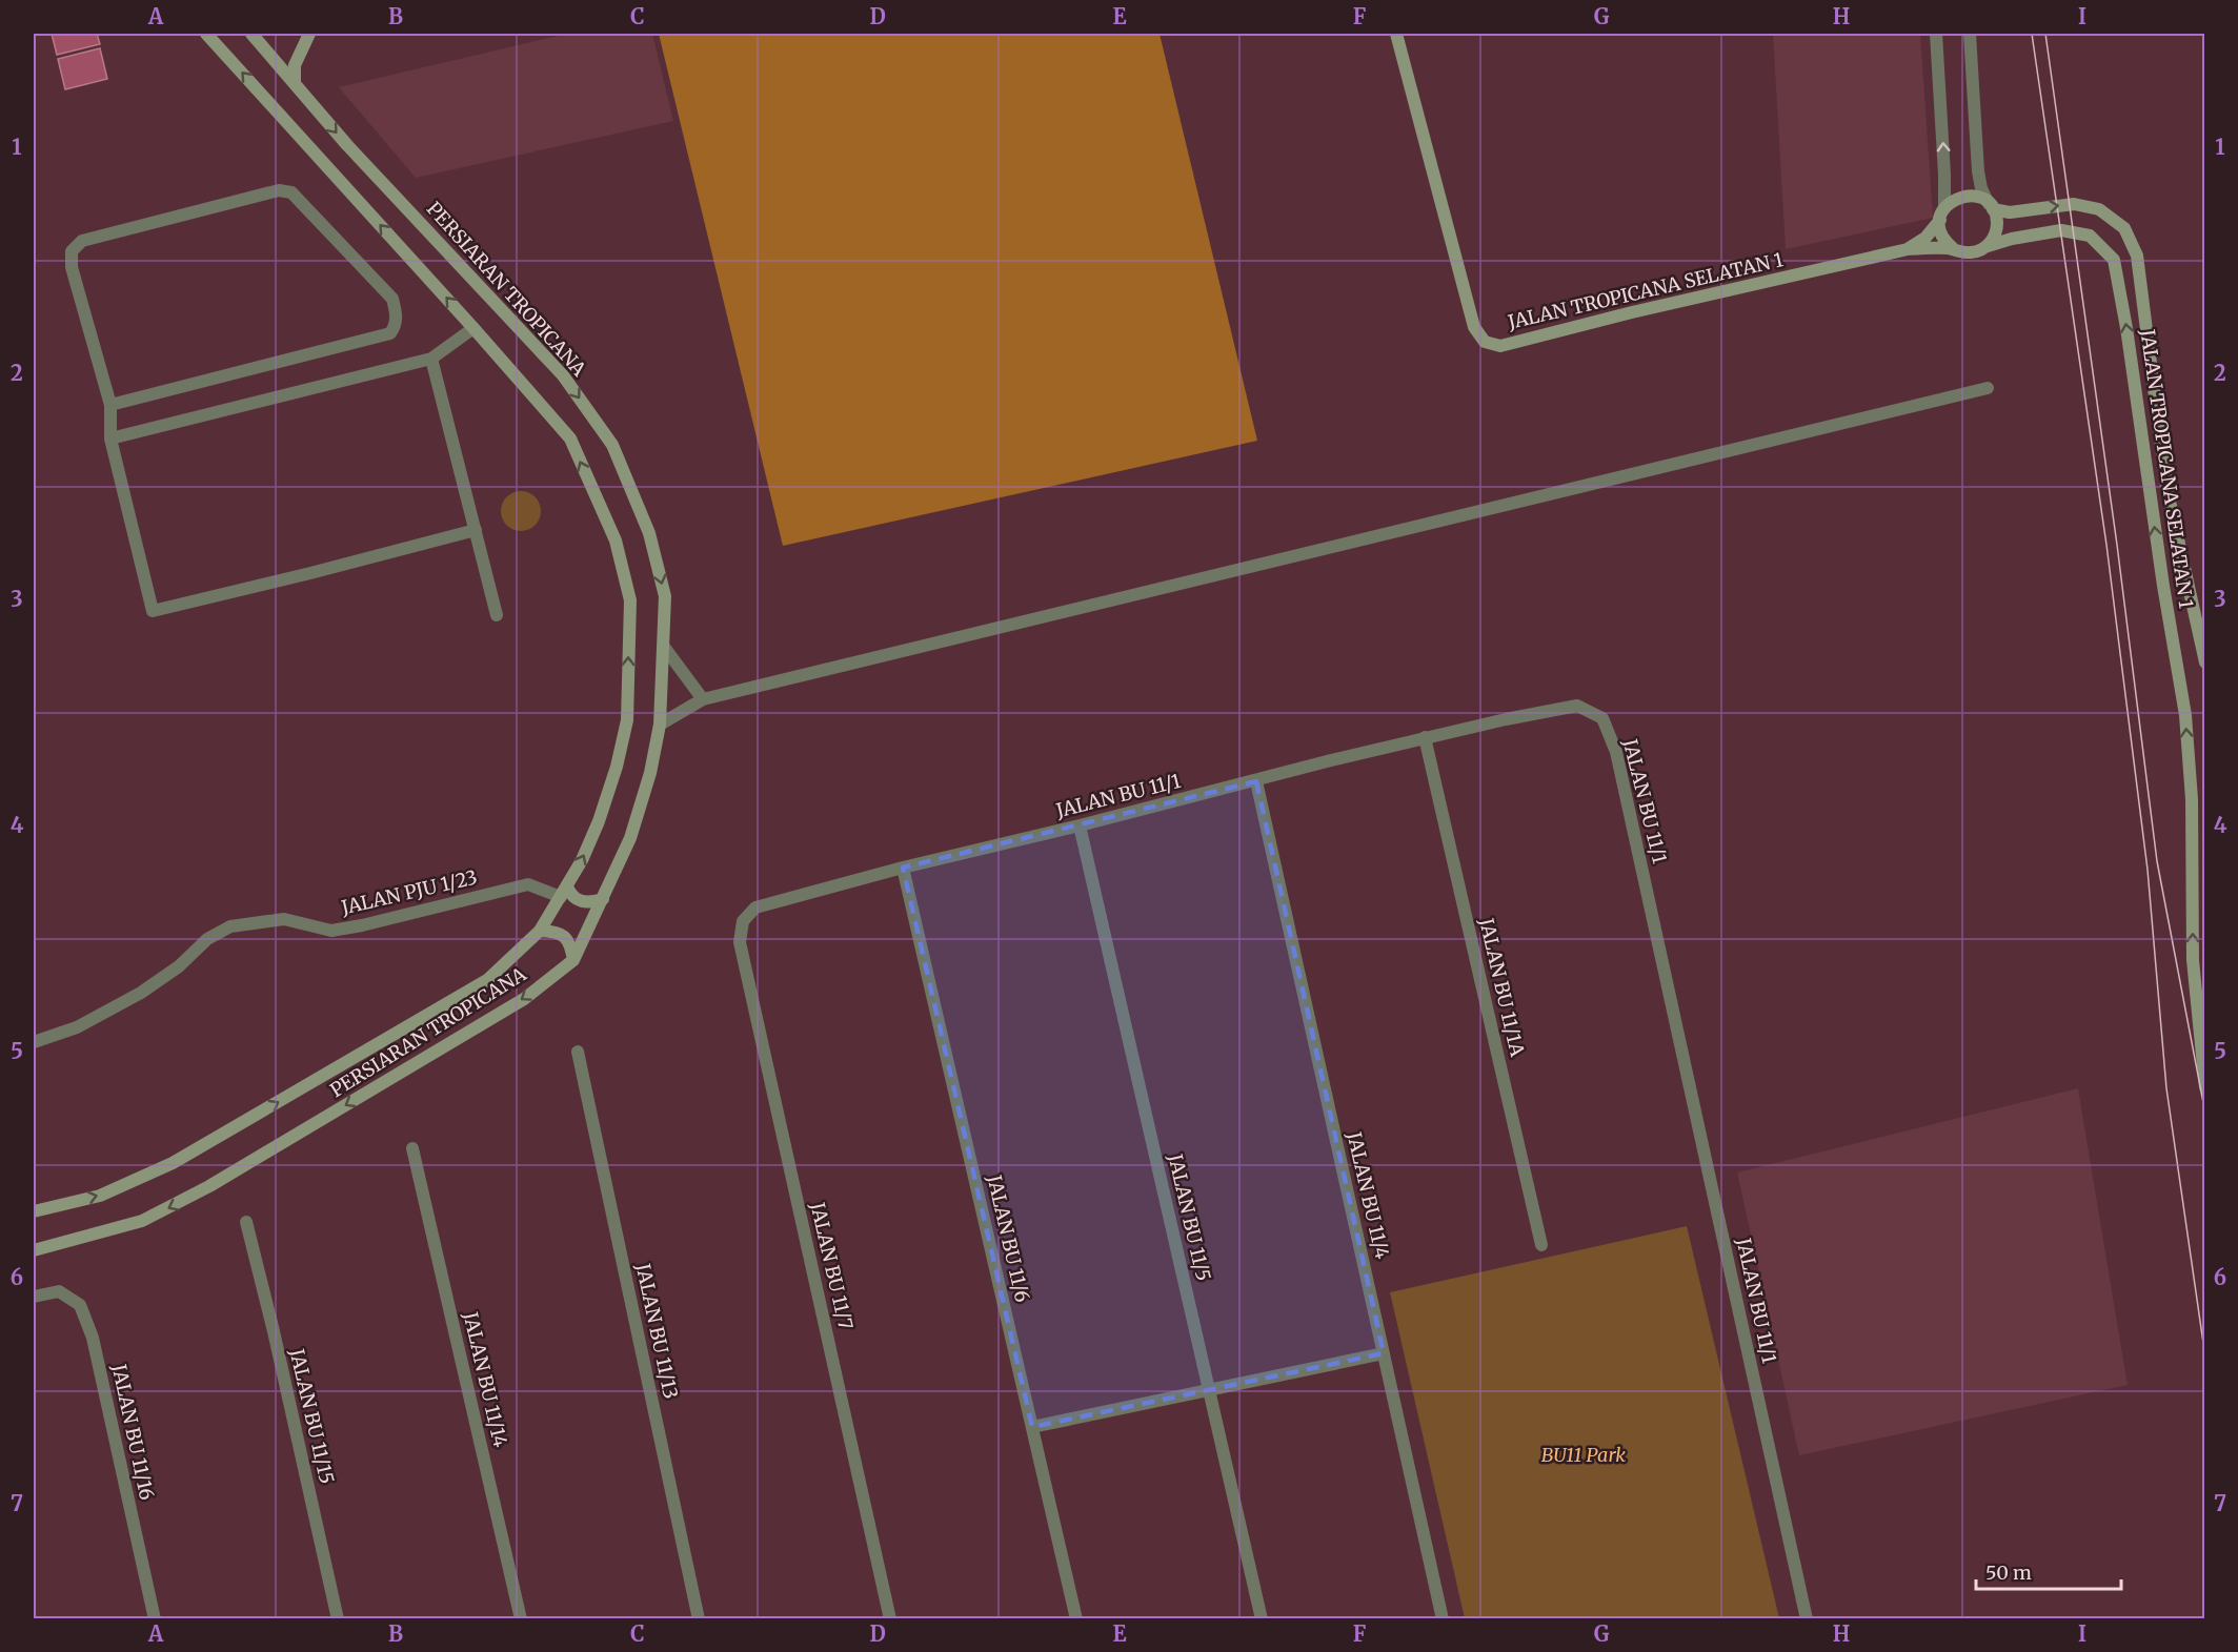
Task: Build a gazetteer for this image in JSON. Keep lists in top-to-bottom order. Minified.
{"streets":{"main road":["PERSIARAN TROPICANA","JALAN TROPICANA SELATAN 1"],"street":["JALAN BU 11/1","JALAN PJU 1/23","JALAN BU 11/1A","JALAN BU 11/4","JALAN BU 11/5","JALAN BU 11/6","JALAN BU 11/7","JALAN BU 11/13","JALAN BU 11/14","JALAN BU 11/15","JALAN BU 11/16"]},"crossings":[["PERSIARAN TROPICANA","JALAN PJU 1/23"],["JALAN BU 11/1","JALAN BU 11/1A"],["JALAN BU 11/1","JALAN BU 11/4"],["JALAN BU 11/1","JALAN BU 11/5"],["JALAN BU 11/1","JALAN BU 11/6"],["JALAN BU 11/1","JALAN BU 11/7"]],"parks":["BU11 Park"],"scale_bar":"50 m","grid":{"columns":["A","B","C","D","E","F","G","H","I"],"rows":["1","2","3","4","5","6","7"]}}
